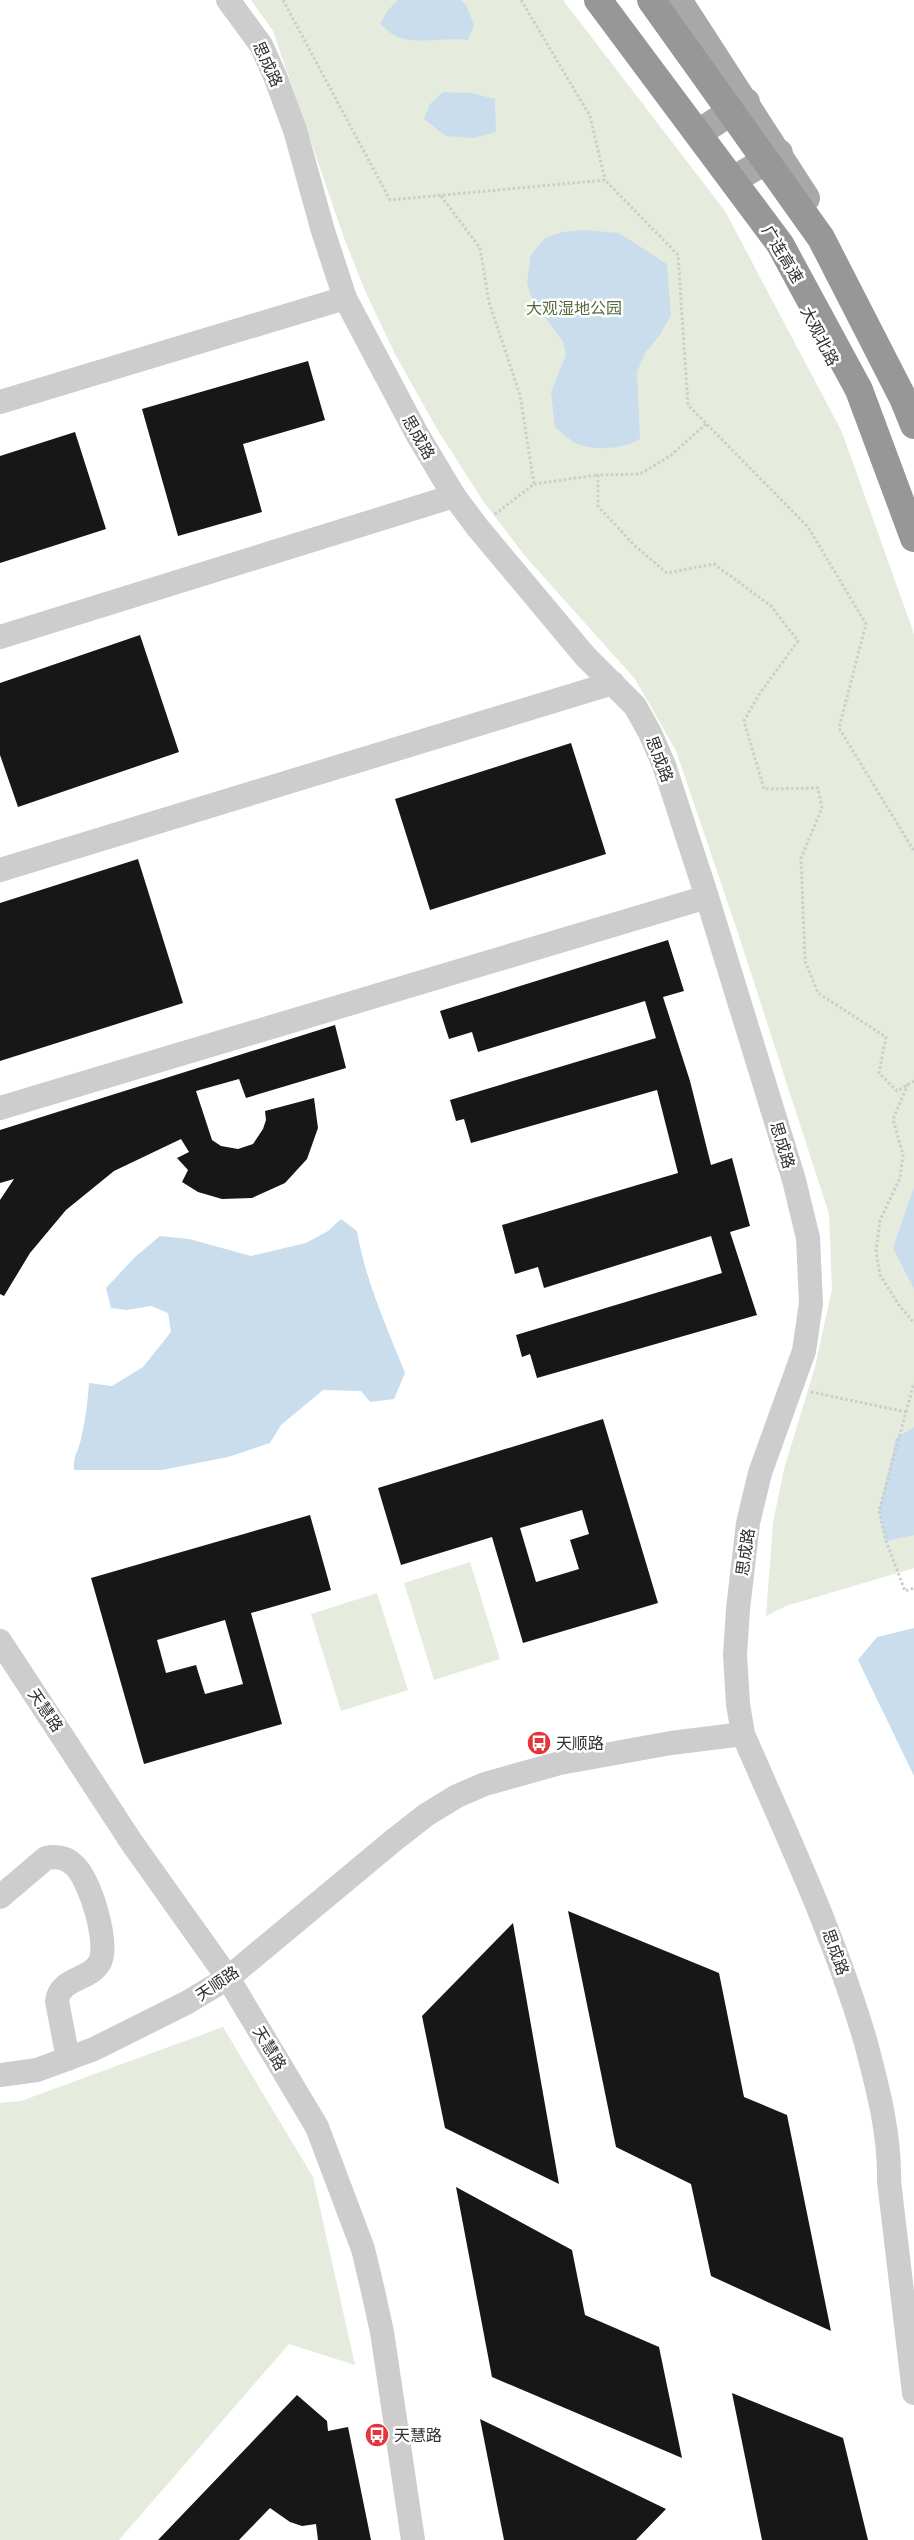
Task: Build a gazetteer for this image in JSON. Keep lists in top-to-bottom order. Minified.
{"streets":{"highway":["广连高速"],"main road":["大观北路"],"street":["思成路","天慧路","天顺路"]},"crossings":[["思成路","天顺路"],["天慧路","天顺路"]],"parks":["大观湿地公园"],"places":{"bus stop":["天顺路","天慧路"]}}
